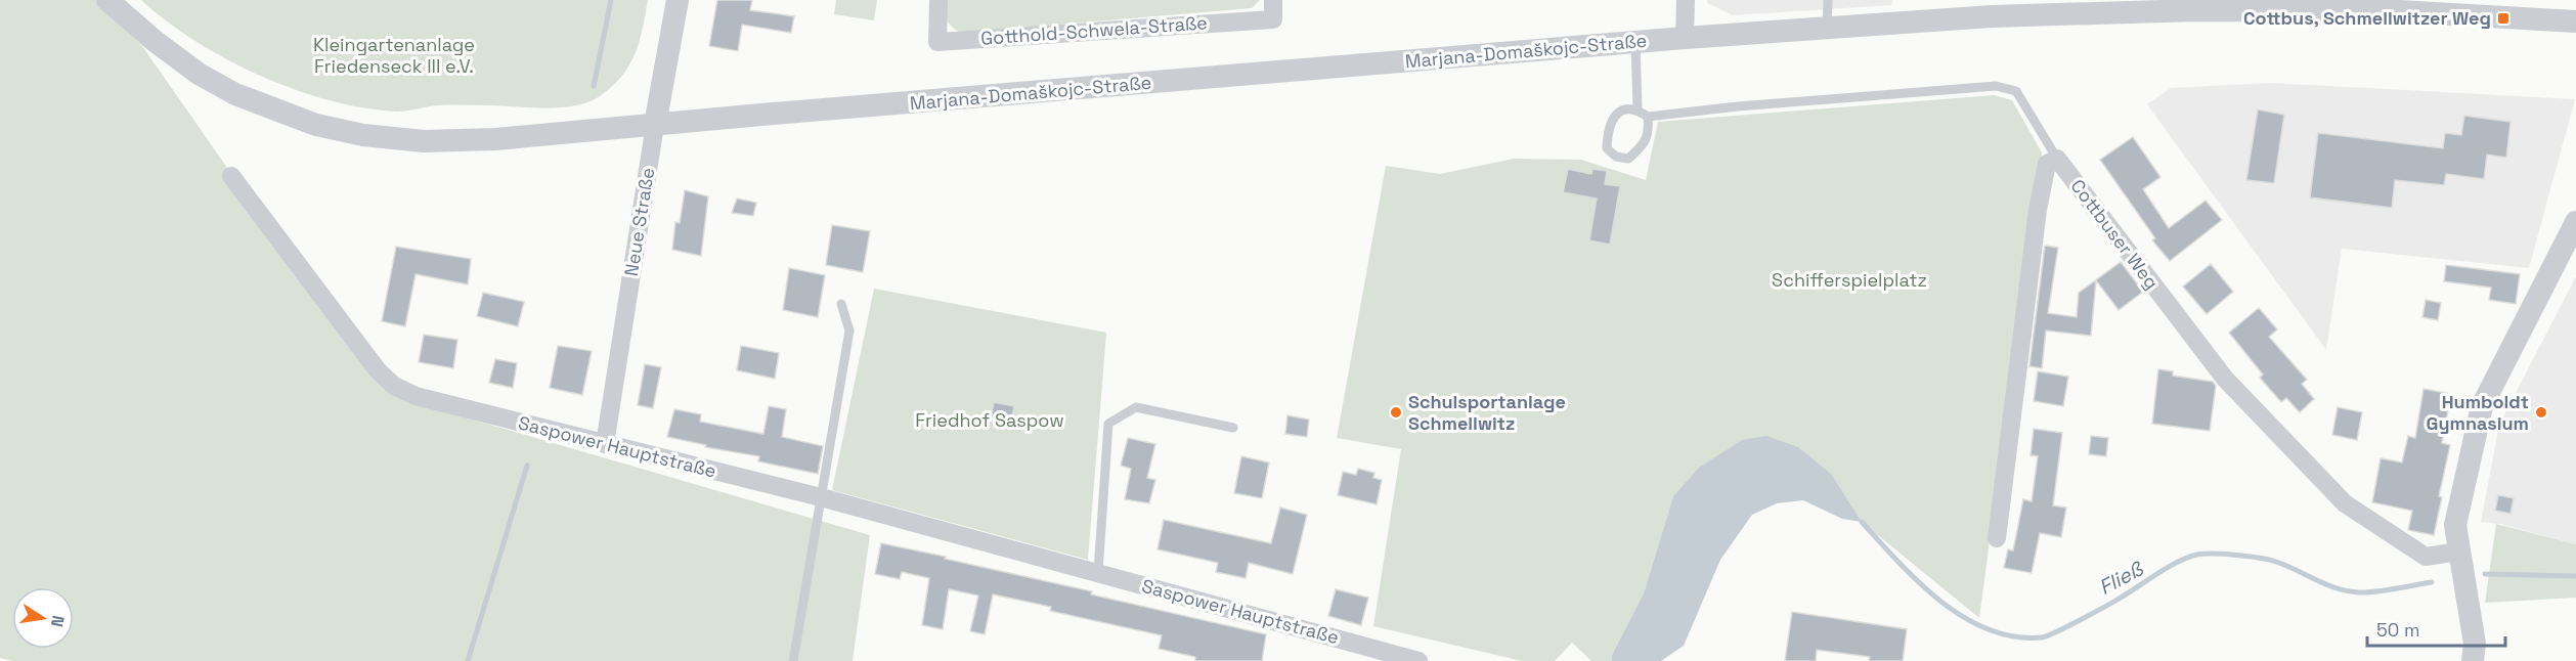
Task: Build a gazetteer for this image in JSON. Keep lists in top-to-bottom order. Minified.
{"streets":{"street":["Gotthold-Schwela-Straße","Marjana-Domaškojc-Straße","Neue Straße","Cottbuser Weg","Saspower Hauptstraße"]},"crossings":[["Marjana-Domaškojc-Straße","Neue Straße"],["Neue Straße","Saspower Hauptstraße"]],"water":["Fließ"],"parks":["Kleingartenanlage Friedenseck III e.V.","Schifferspielplatz","Friedhof Saspow"],"places":{"transit":["Cottbus, Schmellwitzer Weg"],"other":["Schulsportanlage Schmellwitz","Humboldt Gymnasium"]},"scale_bar":"50 m","north":"right"}
